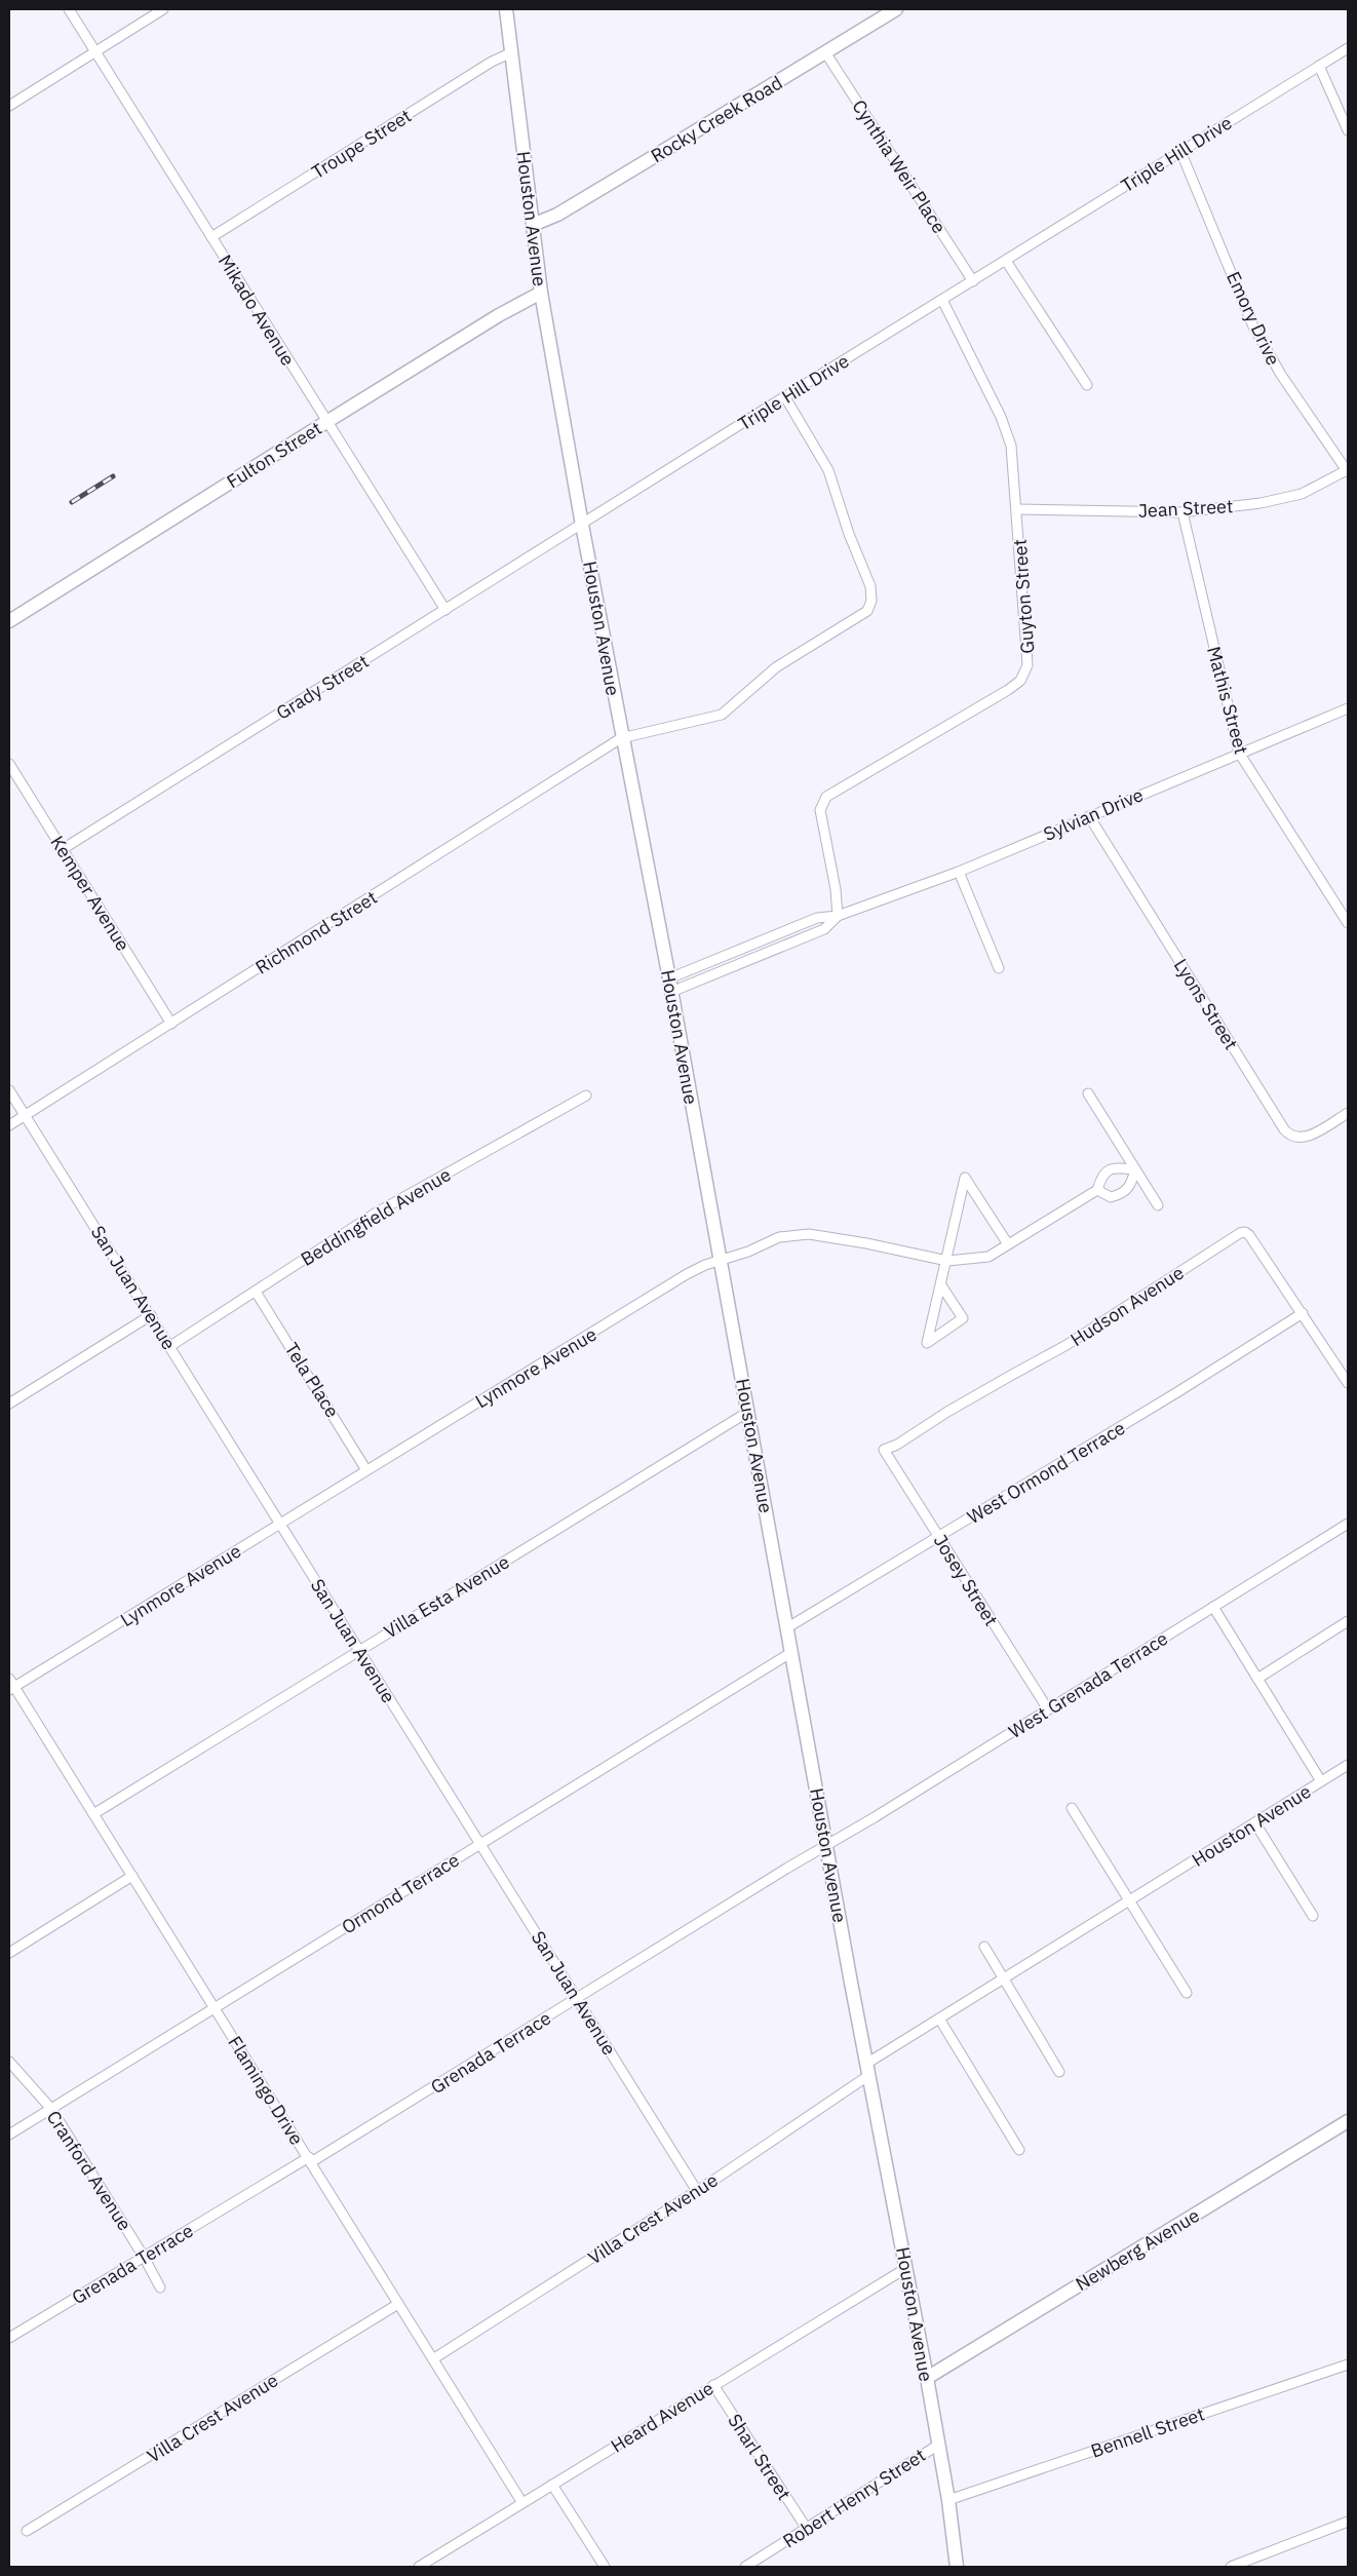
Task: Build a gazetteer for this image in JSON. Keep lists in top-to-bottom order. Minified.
{"streets":{"street":["Rocky Creek Road","Troupe Street","Triple Hill Drive","Cynthia Weir Place","Houston Avenue","Mikado Avenue","Emory Drive","Fulton Street","Jean Street","Guyton Street","Grady Street","Mathis Street","Sylvian Drive","Kemper Avenue","Richmond Street","Lyons Street","Beddingfield Avenue","San Juan Avenue","Hudson Avenue","Lynmore Avenue","Tela Place","West Ormond Terrace","Josey Street","Villa Esta Avenue","West Grenada Terrace","Ormond Terrace","Grenada Terrace","Flamingo Drive","Cranford Avenue","Villa Crest Avenue","Newberg Avenue","Heard Avenue","Bennell Street","Sharl Street","Robert Henry Street"]},"crossings":[["Rocky Creek Road","Cynthia Weir Place"],["Rocky Creek Road","Houston Avenue"],["Troupe Street","Houston Avenue"],["Troupe Street","Mikado Avenue"],["Triple Hill Drive","Cynthia Weir Place"],["Triple Hill Drive","Houston Avenue"],["Triple Hill Drive","Emory Drive"],["Triple Hill Drive","Guyton Street"],["Triple Hill Drive","Grady Street"],["Triple Hill Drive","Richmond Street"],["Houston Avenue","Fulton Street"],["Houston Avenue","Grady Street"],["Houston Avenue","Sylvian Drive"],["Houston Avenue","Richmond Street"],["Houston Avenue","Lynmore Avenue"],["Houston Avenue","West Ormond Terrace"],["Houston Avenue","Villa Esta Avenue"],["Houston Avenue","West Grenada Terrace"],["Houston Avenue","Ormond Terrace"],["Houston Avenue","Grenada Terrace"],["Houston Avenue","Villa Crest Avenue"],["Houston Avenue","Newberg Avenue"],["Houston Avenue","Heard Avenue"],["Houston Avenue","Bennell Street"],["Houston Avenue","Robert Henry Street"],["Mikado Avenue","Fulton Street"],["Mikado Avenue","Grady Street"],["Emory Drive","Jean Street"],["Jean Street","Guyton Street"],["Jean Street","Mathis Street"],["Guyton Street","Sylvian Drive"],["Grady Street","Kemper Avenue"],["Mathis Street","Sylvian Drive"],["Sylvian Drive","Lyons Street"],["Kemper Avenue","Richmond Street"],["Richmond Street","San Juan Avenue"],["Beddingfield Avenue","San Juan Avenue"],["Beddingfield Avenue","Tela Place"],["San Juan Avenue","Lynmore Avenue"],["San Juan Avenue","Villa Esta Avenue"],["San Juan Avenue","Ormond Terrace"],["San Juan Avenue","Grenada Terrace"],["San Juan Avenue","Villa Crest Avenue"],["Hudson Avenue","West Ormond Terrace"],["Hudson Avenue","Josey Street"],["Lynmore Avenue","Tela Place"],["Lynmore Avenue","Flamingo Drive"],["West Ormond Terrace","Josey Street"],["Josey Street","West Grenada Terrace"],["Villa Esta Avenue","Flamingo Drive"],["West Grenada Terrace","Grenada Terrace"],["Ormond Terrace","Flamingo Drive"],["Ormond Terrace","Cranford Avenue"],["Grenada Terrace","Flamingo Drive"],["Grenada Terrace","Cranford Avenue"],["Flamingo Drive","Villa Crest Avenue"],["Flamingo Drive","Heard Avenue"],["Heard Avenue","Sharl Street"],["Sharl Street","Robert Henry Street"]]}
